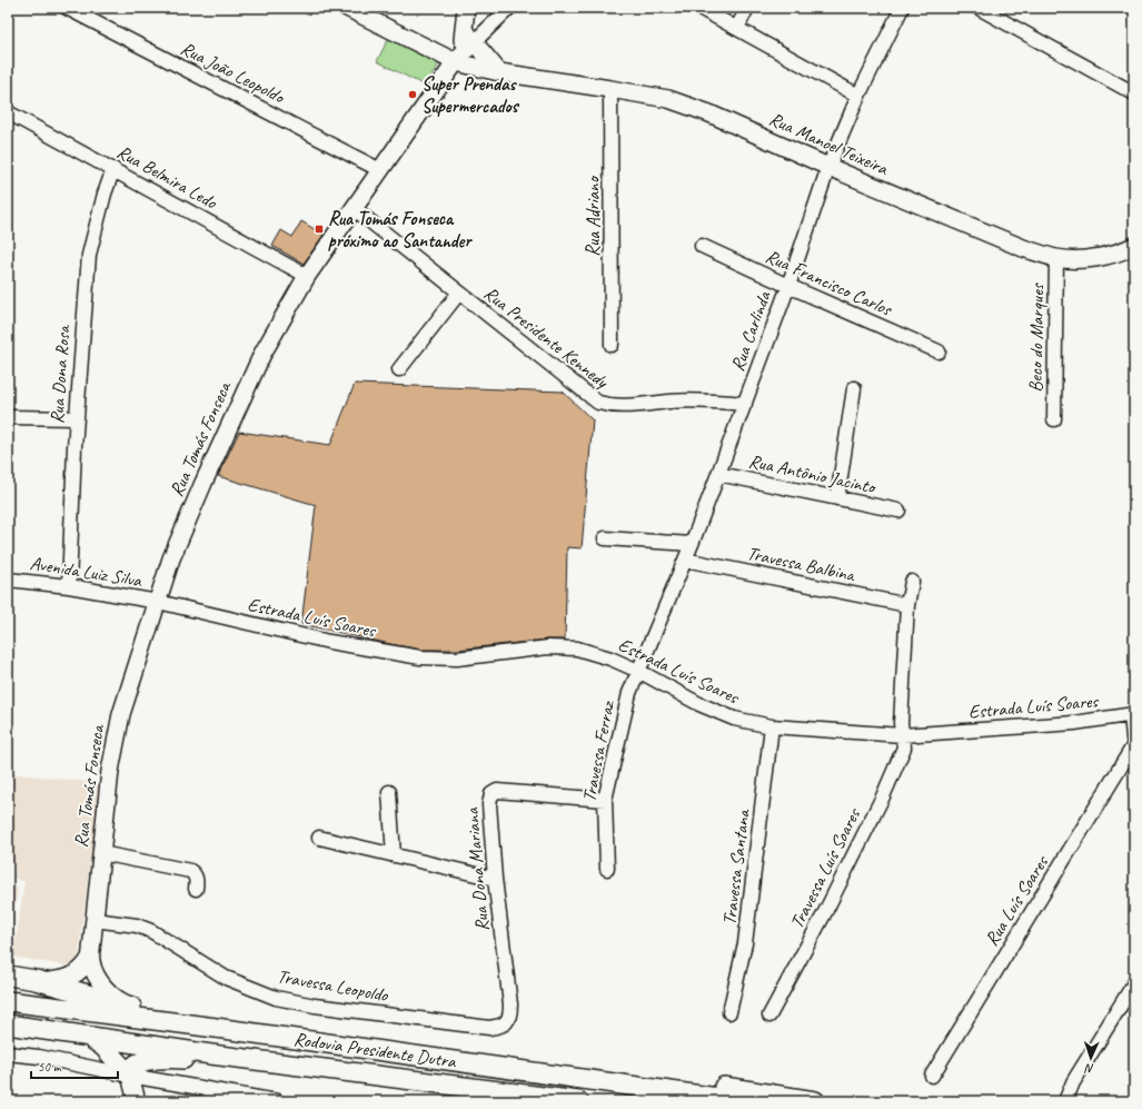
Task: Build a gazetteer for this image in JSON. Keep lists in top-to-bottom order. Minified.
{"streets":{"highway":["Rodovia Presidente Dutra"],"main road":["Rua Manoel Teixeira","Rua Tomás Fonseca"],"street":["Rua João Leopoldo","Rua Belmira Ledo","Rua Adriano","Rua Francisco Carlos","Rua Carlinda","Rua Presidente Kennedy","Beco do Marques","Rua Dona Rosa","Rua Antônio Jacinto","Travessa Balbina","Avenida Luiz Silva","Estrada Luís Soares","Travessa Ferraz","Travessa Santana","Travessa Luís Soares","Rua Dona Mariana","Rua Luís Soares","Travessa Leopoldo"]},"crossings":[["Rua João Leopoldo","Rua Tomás Fonseca"],["Rua Manoel Teixeira","Rua Adriano"],["Rua Manoel Teixeira","Rua Carlinda"],["Rua Manoel Teixeira","Beco do Marques"],["Rua Manoel Teixeira","Rua Tomás Fonseca"],["Rua Belmira Ledo","Rua Dona Rosa"],["Rua Belmira Ledo","Rua Tomás Fonseca"],["Rua Francisco Carlos","Rua Carlinda"],["Rua Carlinda","Rua Presidente Kennedy"],["Rua Carlinda","Rua Antônio Jacinto"],["Rua Carlinda","Travessa Balbina"],["Rua Carlinda","Estrada Luís Soares"],["Rua Carlinda","Travessa Ferraz"],["Rua Presidente Kennedy","Rua Tomás Fonseca"],["Rua Dona Rosa","Avenida Luiz Silva"],["Rua Tomás Fonseca","Avenida Luiz Silva"],["Rua Tomás Fonseca","Estrada Luís Soares"],["Rua Tomás Fonseca","Travessa Leopoldo"],["Avenida Luiz Silva","Estrada Luís Soares"],["Estrada Luís Soares","Travessa Ferraz"],["Estrada Luís Soares","Travessa Santana"],["Estrada Luís Soares","Travessa Luís Soares"],["Travessa Ferraz","Rua Dona Mariana"],["Rua Dona Mariana","Travessa Leopoldo"]],"places":{"other":["Super Prendas Supermercados"],"transit":["Rua Tomás Fonseca próximo ao Santander"]},"scale_bar":"50 m","north":"bottom"}
